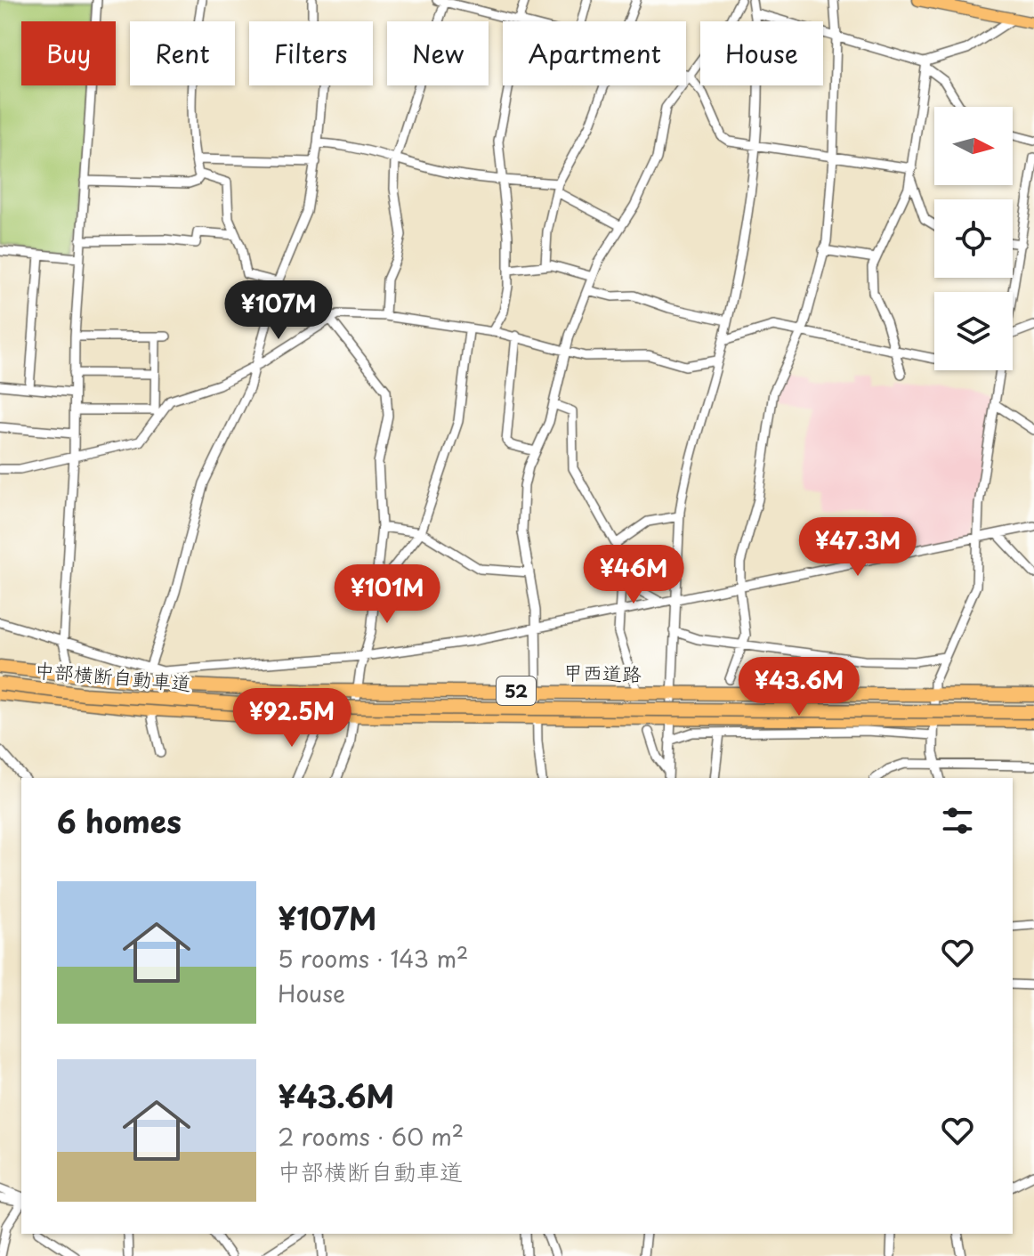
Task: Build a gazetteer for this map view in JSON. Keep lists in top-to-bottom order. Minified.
{"streets":{"highway":["甲西道路","中部横断自動車道","52"]},"crossings":[["中部横断自動車道","52"]],"north":"right","page":{"chip":["Buy","Rent","Filters","New","Apartment","House"],"price":["¥107M","¥47.3M","¥46M","¥101M","¥43.6M","¥92.5M"],"heading":"6 homes","list":[{"name":"¥107M","note":"5 rooms · 143 m² · House"},{"name":"¥43.6M","note":"2 rooms · 60 m² · 中部横断自動車道"}]}}
